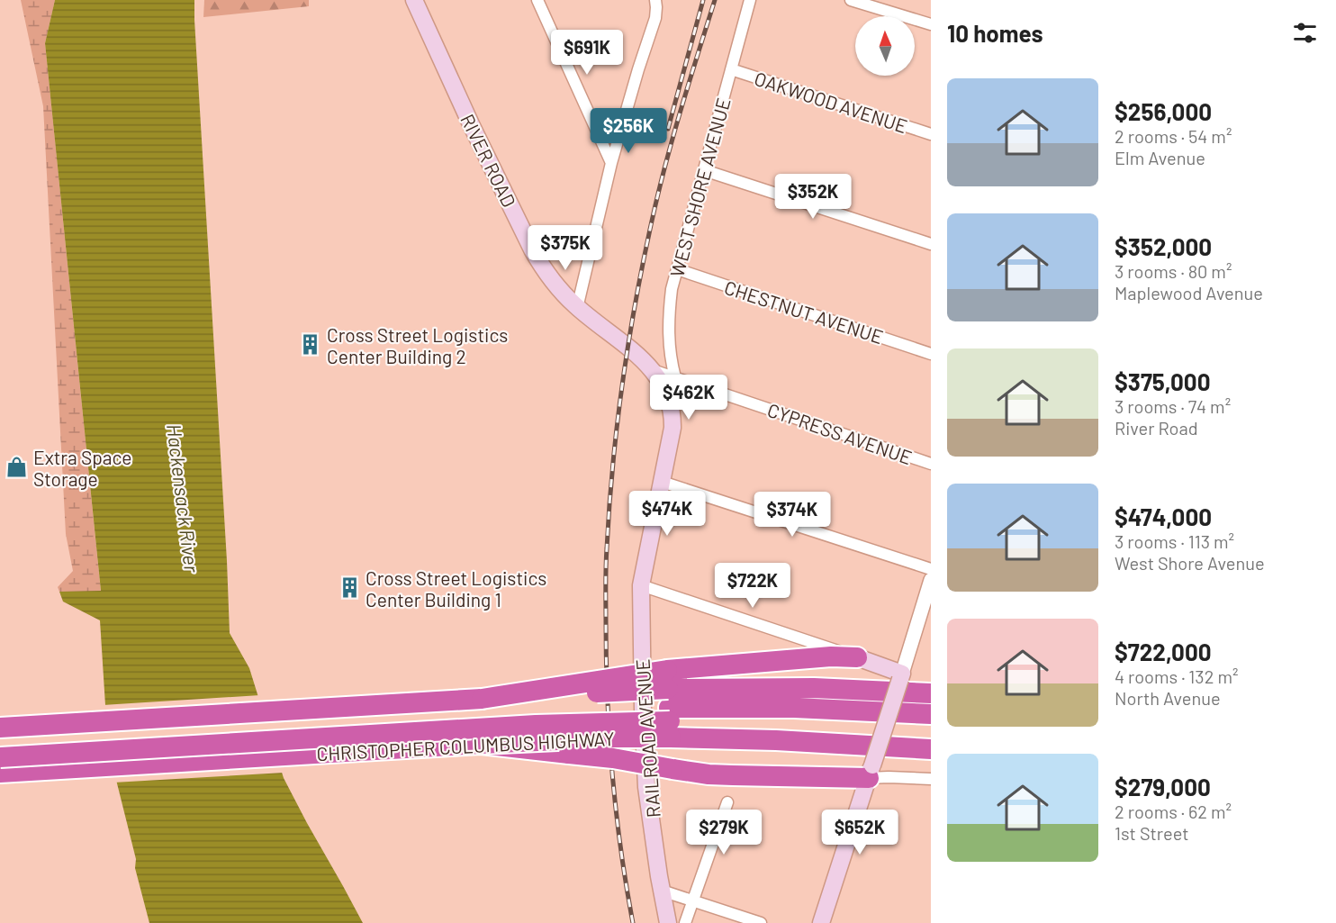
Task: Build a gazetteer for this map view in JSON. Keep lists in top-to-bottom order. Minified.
{"streets":{"highway":["CHRISTOPHER COLUMBUS HIGHWAY"],"main road":["RIVER ROAD","CYPRESS AVENUE","RAILROAD AVENUE"],"street":["OAKWOOD AVENUE","WEST SHORE AVENUE","CHESTNUT AVENUE"]},"crossings":[["OAKWOOD AVENUE","WEST SHORE AVENUE"],["RIVER ROAD","CYPRESS AVENUE"],["WEST SHORE AVENUE","CHESTNUT AVENUE"],["WEST SHORE AVENUE","CYPRESS AVENUE"]],"water":["Hackensack River"],"places":{"building":["Cross Street Logistics Center Building 2","Cross Street Logistics Center Building 1"],"shop":["Extra Space Storage"]},"north":"top","page":{"heading":"10 homes","price":["$691K","$256K","$352K","$375K","$462K","$474K","$374K","$722K","$279K","$652K"],"list":[{"name":"$256,000","note":"2 rooms · 54 m² · Elm Avenue"},{"name":"$352,000","note":"3 rooms · 80 m² · Maplewood Avenue"},{"name":"$375,000","note":"3 rooms · 74 m² · River Road"},{"name":"$474,000","note":"3 rooms · 113 m² · West Shore Avenue"},{"name":"$722,000","note":"4 rooms · 132 m² · North Avenue"},{"name":"$279,000","note":"2 rooms · 62 m² · 1st Street"}]}}
